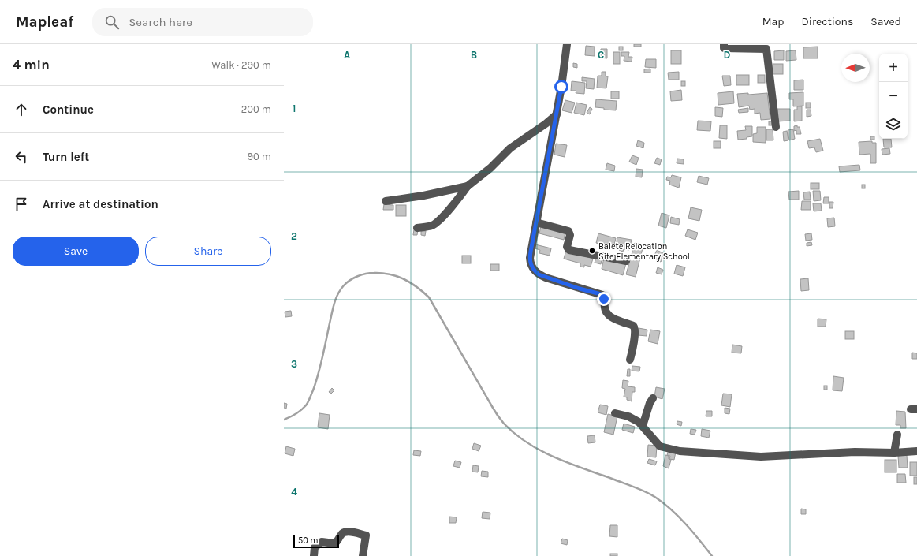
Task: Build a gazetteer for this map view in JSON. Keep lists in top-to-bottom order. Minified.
{"places":["Balete Relocation Site Elementary School"],"scale_bar":"50 m","north":"left","page":{"header":"Mapleaf","search":"Search here","nav":["Map","Directions","Saved"],"heading":["4 min","Walk · 290 m"],"map_buttons":["+","−"],"list":[["Continue","200 m"],["Turn left","90 m"],"Arrive at destination"],"buttons":["Save","Share"],"scale":"50 m"},"grid":{"columns":["A","B","C","D"],"rows":["1","2","3","4"]}}
